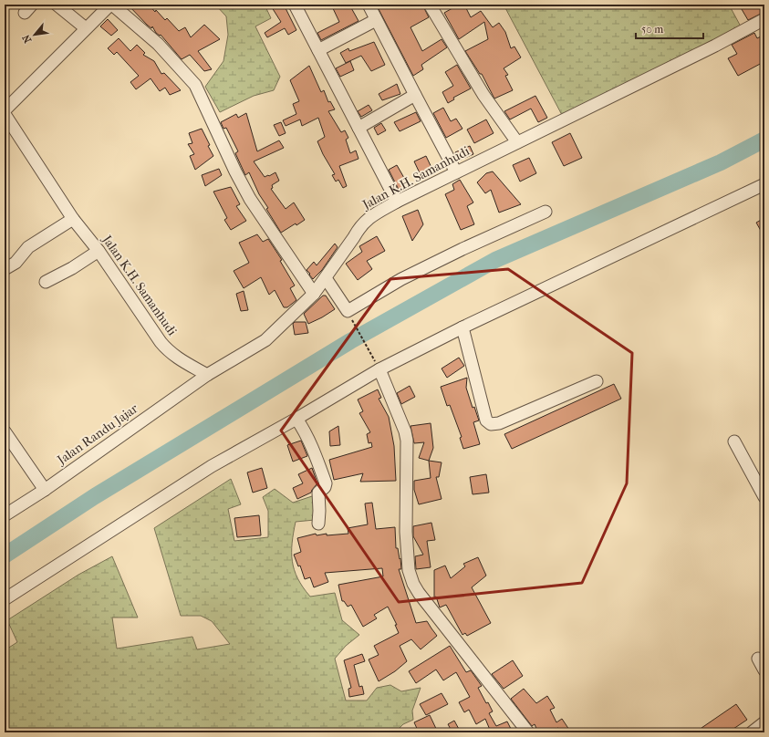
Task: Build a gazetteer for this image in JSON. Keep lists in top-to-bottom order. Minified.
{"streets":{"street":["Jalan K.H. Samanhudi","Jalan Randu Jajar"]},"crossings":[["Jalan K.H. Samanhudi","Jalan Randu Jajar"]],"scale_bar":"50 m","north":"bottom left"}
